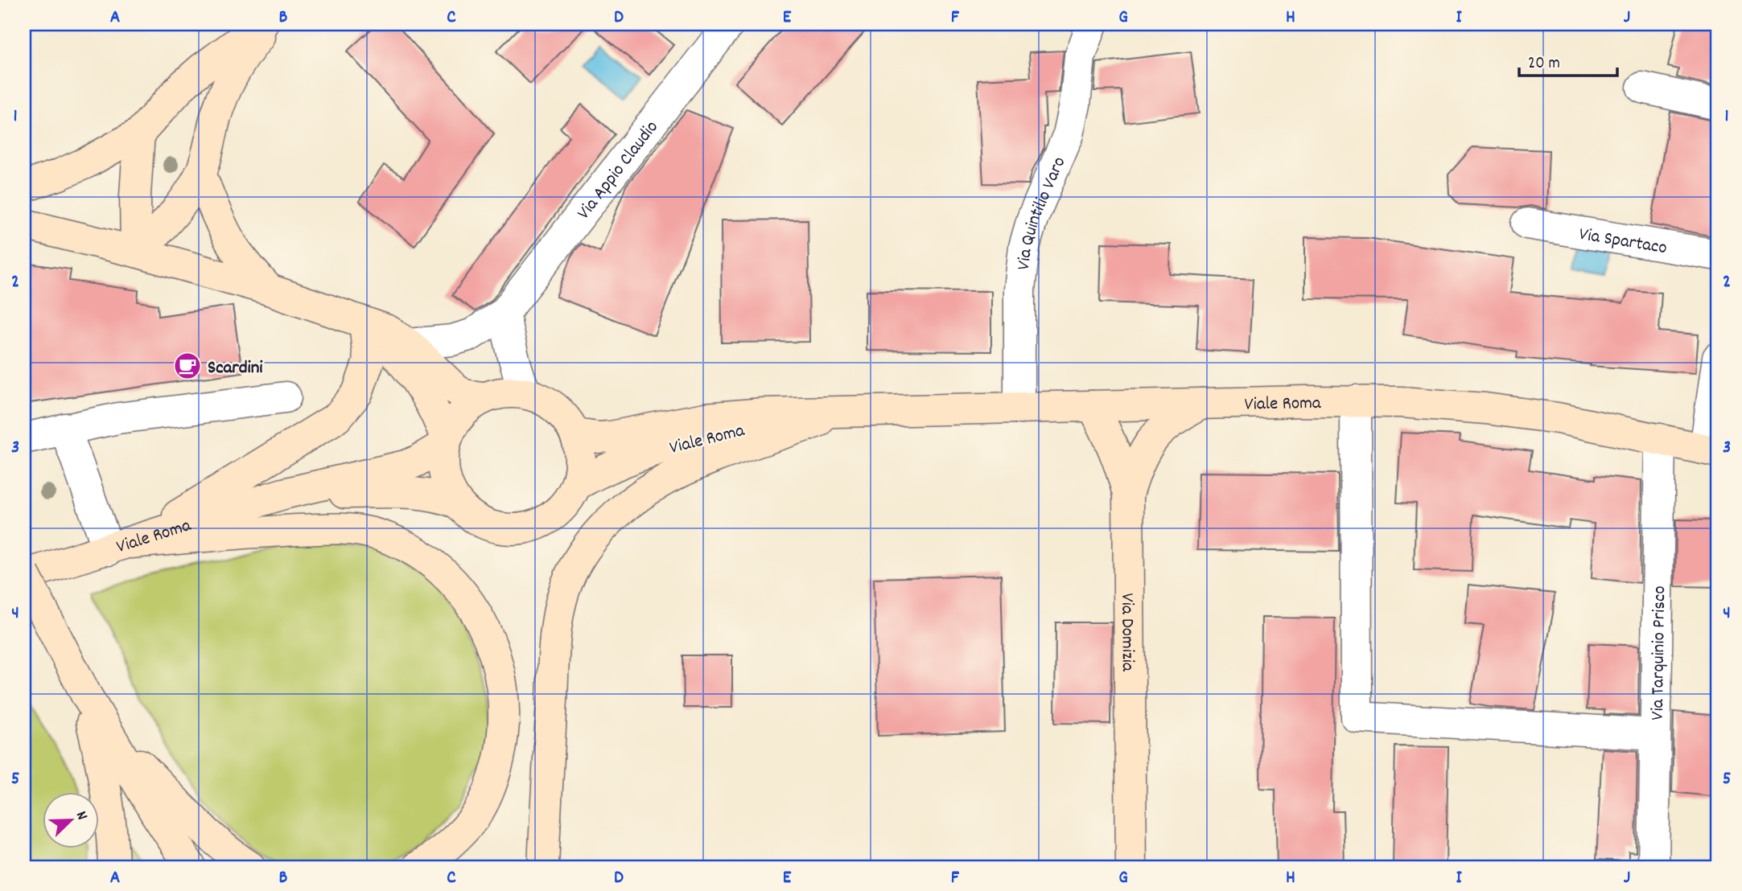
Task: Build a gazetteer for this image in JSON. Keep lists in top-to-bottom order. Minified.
{"streets":{"street":["Via Appio Claudio","Via Quintilio Varo","Via Spartaco","Viale Roma","Via Domizia","Via Tarquinio Prisco"]},"crossings":[["Via Quintilio Varo","Viale Roma"],["Viale Roma","Via Domizia"],["Viale Roma","Via Tarquinio Prisco"]],"places":{"cafe":["Scardini"]},"scale_bar":"20 m","north":"top right","grid":{"columns":["A","B","C","D","E","F","G","H","I","J"],"rows":["1","2","3","4","5"]}}
